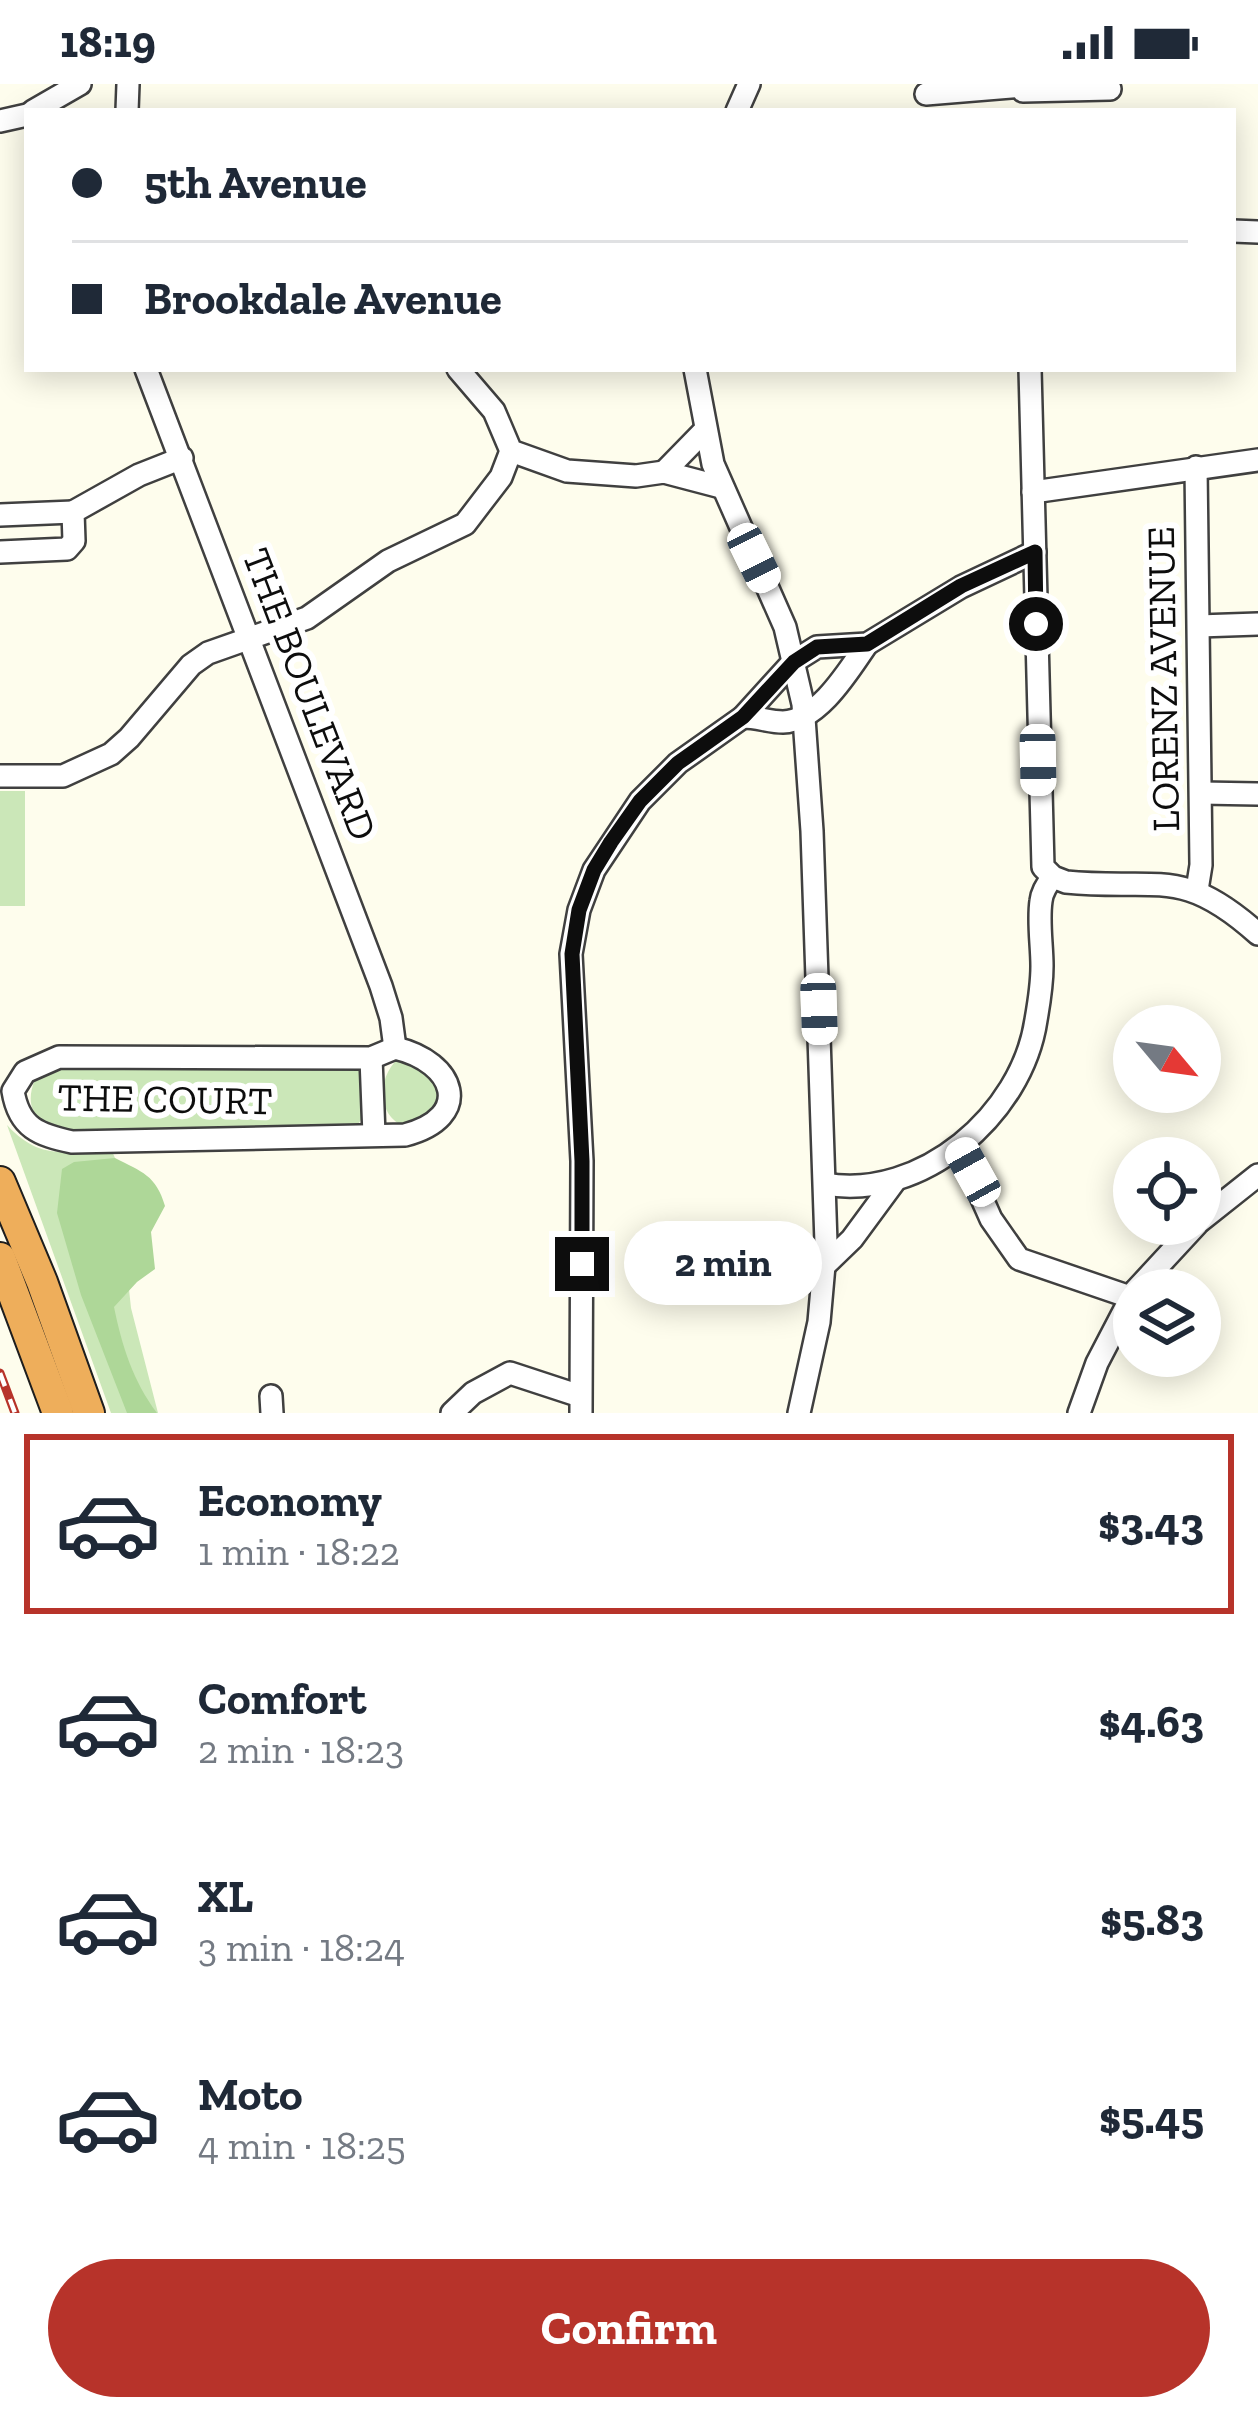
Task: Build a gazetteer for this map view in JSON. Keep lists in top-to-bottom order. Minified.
{"streets":{"street":["LORENZ AVENUE","THE BOULEVARD","THE COURT"]},"crossings":[["THE BOULEVARD","THE COURT"]],"north":"bottom right","page":{"status":"18:19","banner":["5th Avenue","Brookdale Avenue"],"bubble":"2 min","list":[{"name":"Economy","note":"1 min · 18:22","value":"$3.43"},{"name":"Comfort","note":"2 min · 18:23","value":"$4.63"},{"name":"XL","note":"3 min · 18:24","value":"$5.83"},{"name":"Moto","note":"4 min · 18:25","value":"$5.45"}],"buttons":"Confirm"}}
